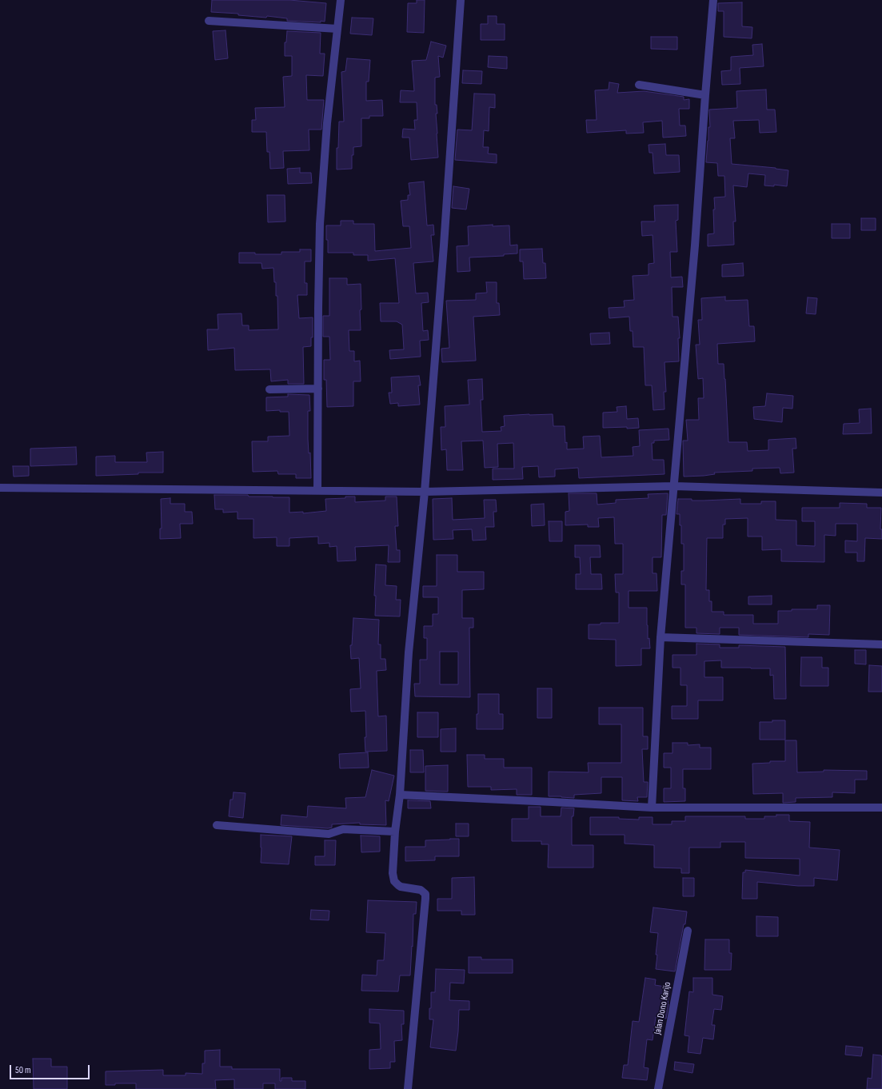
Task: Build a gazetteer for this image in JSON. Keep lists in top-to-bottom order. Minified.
{"streets":{"street":["Jalan Dono Karijo"]},"scale_bar":"50 m"}
